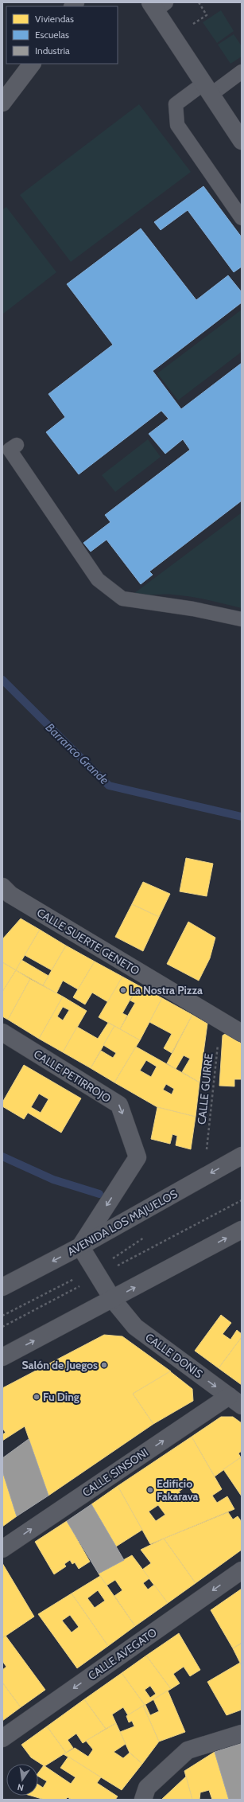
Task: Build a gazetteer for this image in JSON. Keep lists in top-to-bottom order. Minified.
{"streets":{"street":["CALLE SUERTE GENETO","CALLE PETIRROJO","AVENIDA LOS MAJUELOS","CALLE DONIS","CALLE SINSONI","CALLE AVEGATO"],"path":["CALLE GUIRRE"]},"crossings":[["CALLE PETIRROJO","AVENIDA LOS MAJUELOS"],["CALLE PETIRROJO","CALLE DONIS"],["AVENIDA LOS MAJUELOS","CALLE DONIS"],["CALLE DONIS","CALLE SINSONI"]],"one_way":["CALLE DONIS"],"water":["Barranco Grande"],"places":["La Nostra Pizza","Salón de Juegos","Fu Ding","Edificio Fakarava"],"legend":["Viviendas","Escuelas","Industria"],"north":"bottom"}
